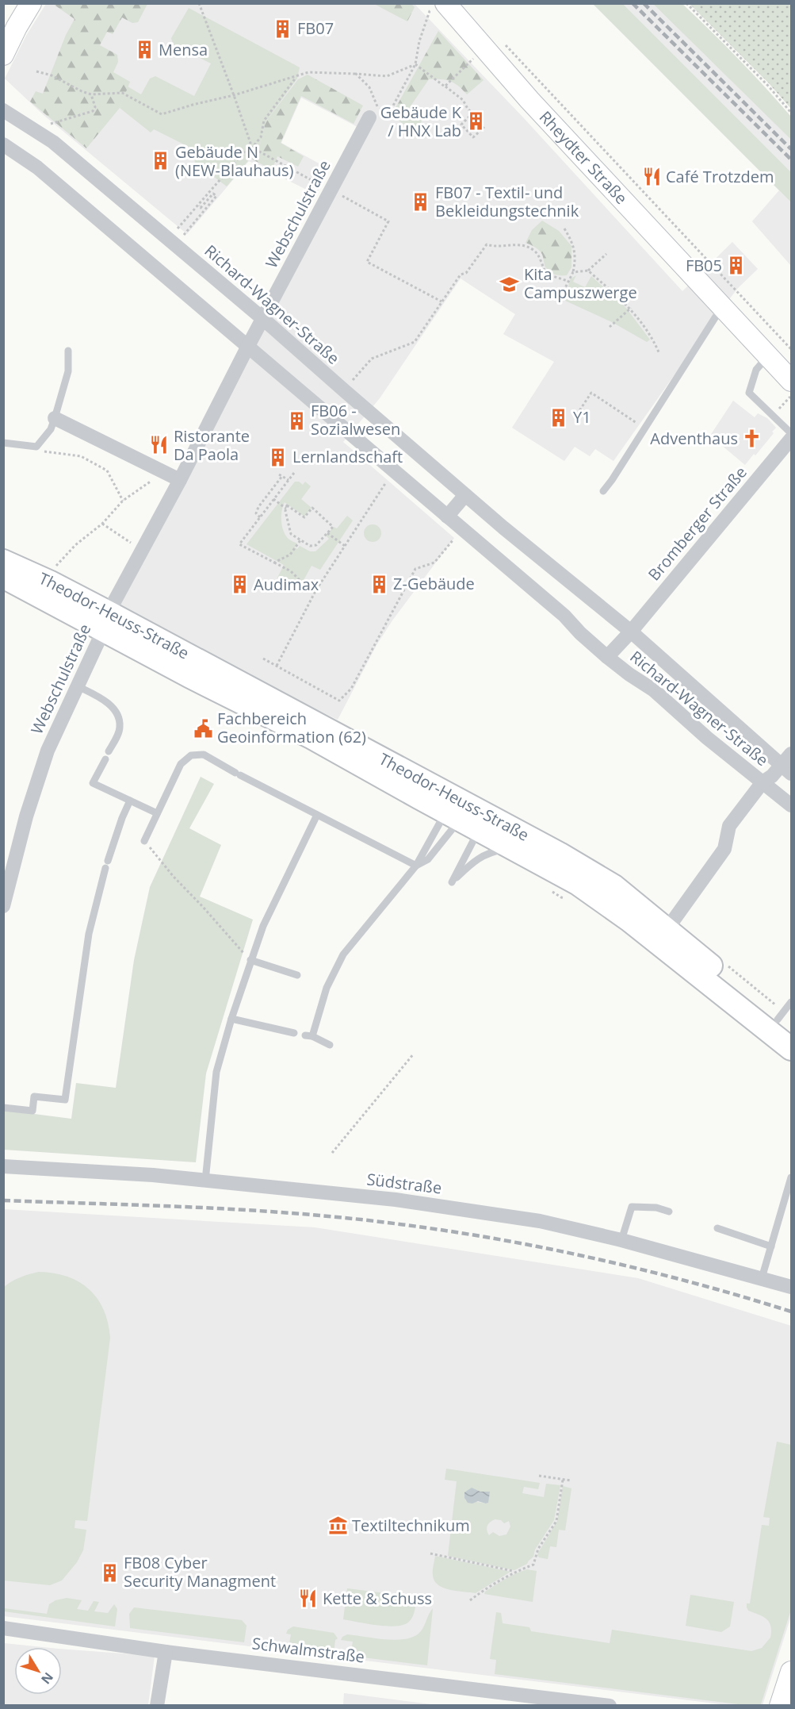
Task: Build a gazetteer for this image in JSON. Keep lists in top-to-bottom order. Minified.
{"streets":{"main road":["Rheydter Straße","Theodor-Heuss-Straße"],"street":["Webschulstraße","Richard-Wagner-Straße","Bromberger Straße","Südstraße","Schwalmstraße"]},"crossings":[["Webschulstraße","Richard-Wagner-Straße"],["Webschulstraße","Theodor-Heuss-Straße"],["Richard-Wagner-Straße","Bromberger Straße"]],"places":{"building":["FB07","Mensa","Gebäude K / HNX Lab","Gebäude N (NEW-Blauhaus)","FB07 - Textil- und Bekleidungstechnik","FB05","Y1","FB06 - Sozialwesen","Lernlandschaft","Z-Gebäude","Audimax","FB08 Cyber Security Managment"],"restaurant":["Café Trotzdem","Ristorante Da Paola","Kette & Schuss"],"school or university":["Kita Campuszwerge"],"church":["Adventhaus"],"public building":["Fachbereich Geoinformation (62)"],"museum":["Textiltechnikum"]},"north":"bottom right"}
